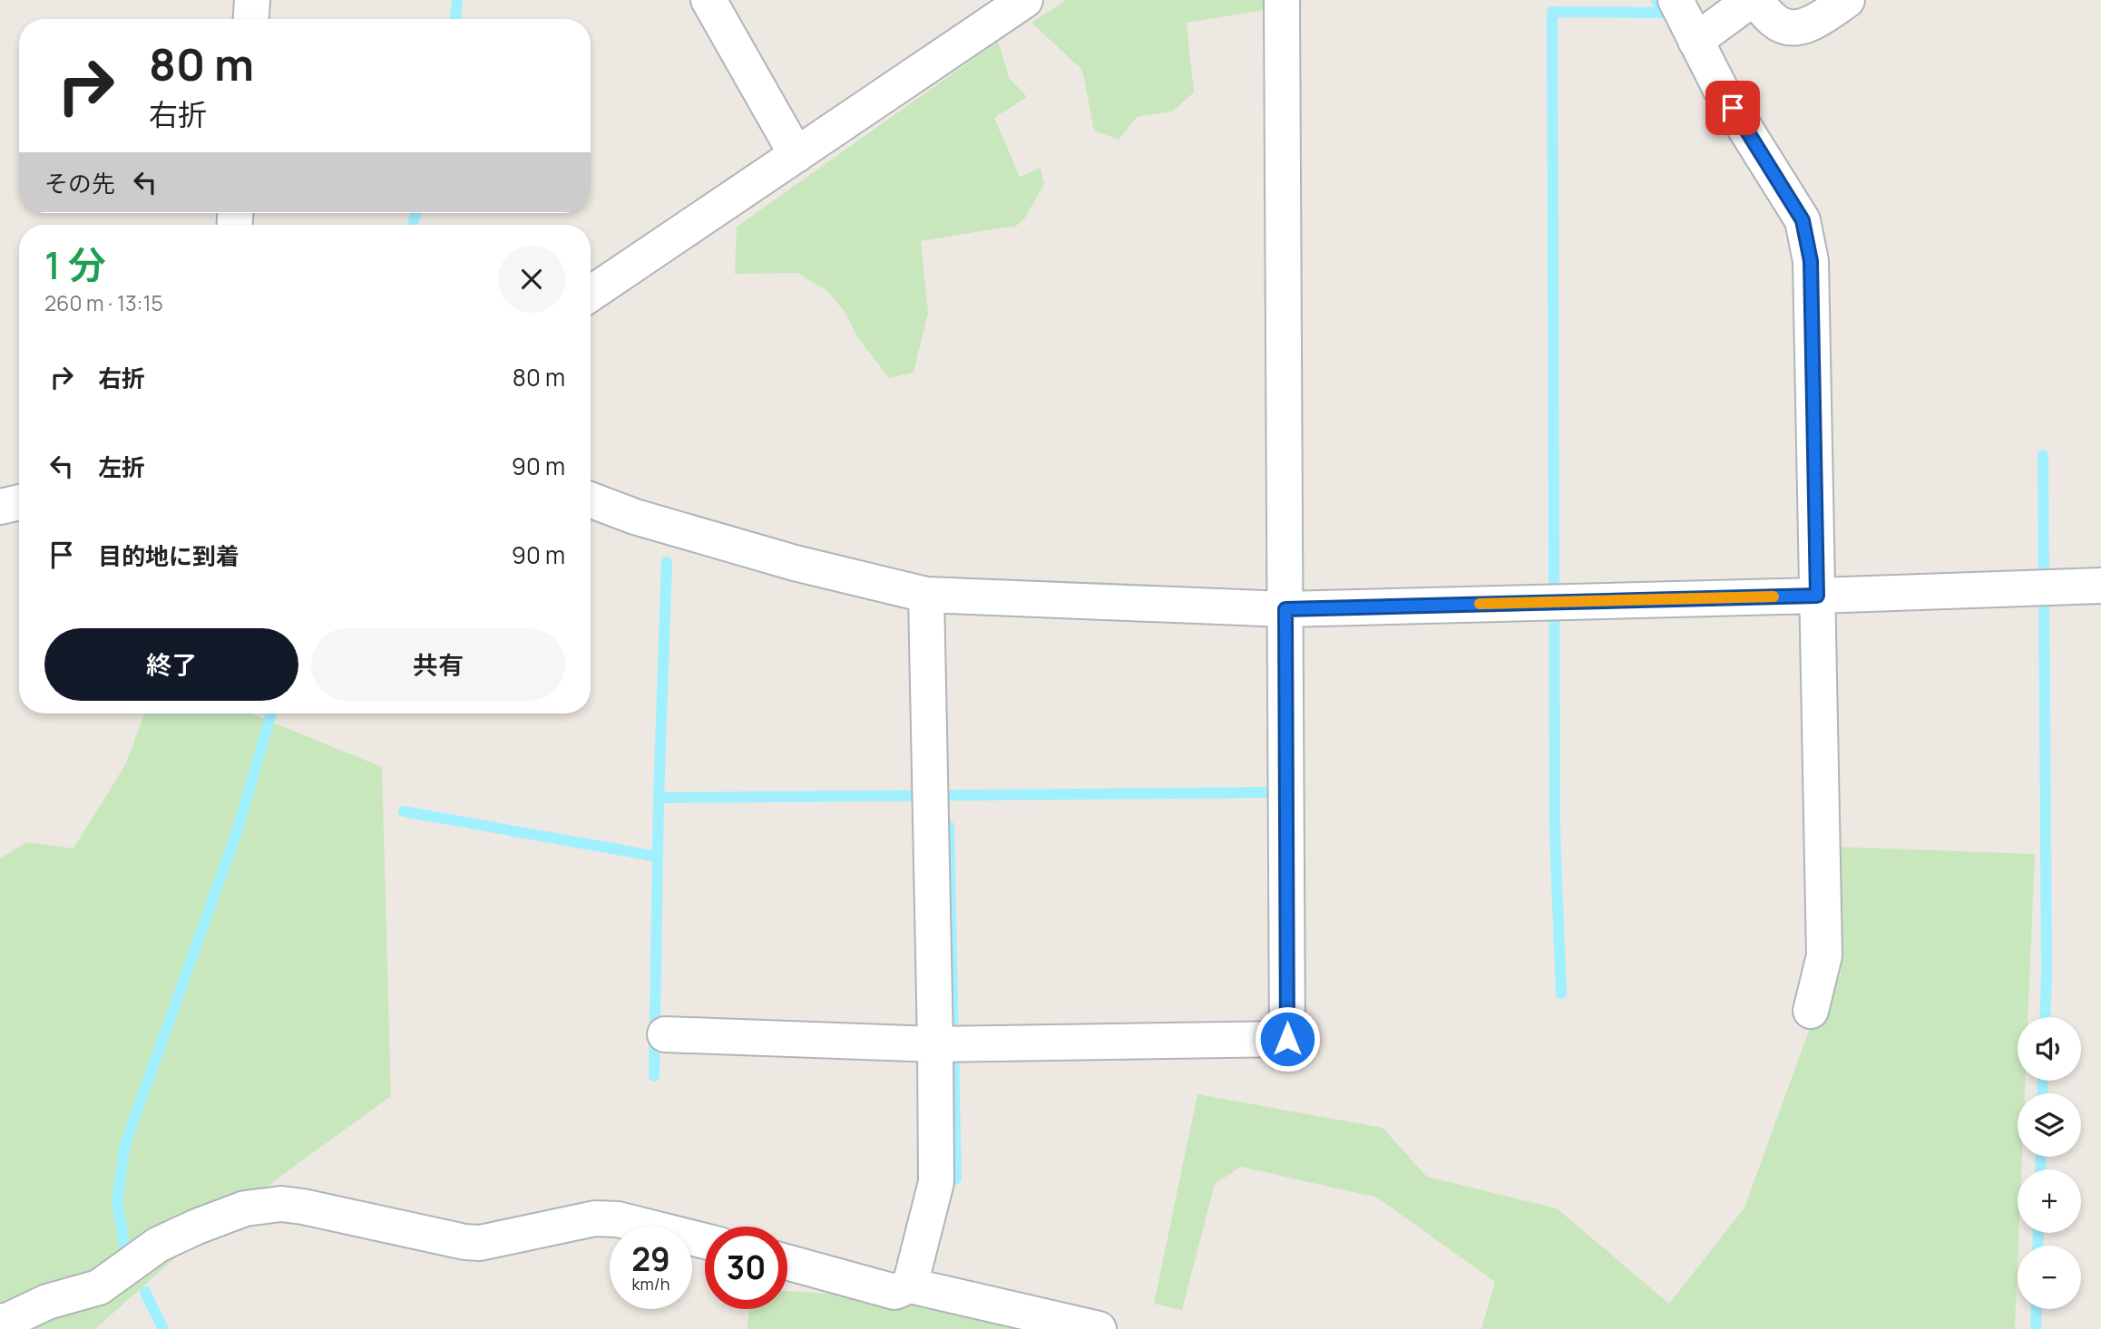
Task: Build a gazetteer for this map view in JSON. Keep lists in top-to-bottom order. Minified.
{"page":{"turn":["80 m","右折"],"then":"その先","heading":["1 分","260 m · 13:15"],"list":[{"name":"右折","value":"80 m"},{"name":"左折","value":"90 m"},{"name":"目的地に到着","value":"90 m"}],"buttons":["終了","共有"],"map_buttons":["+","−"],"speed":"29 km/h","limit":"30"}}
